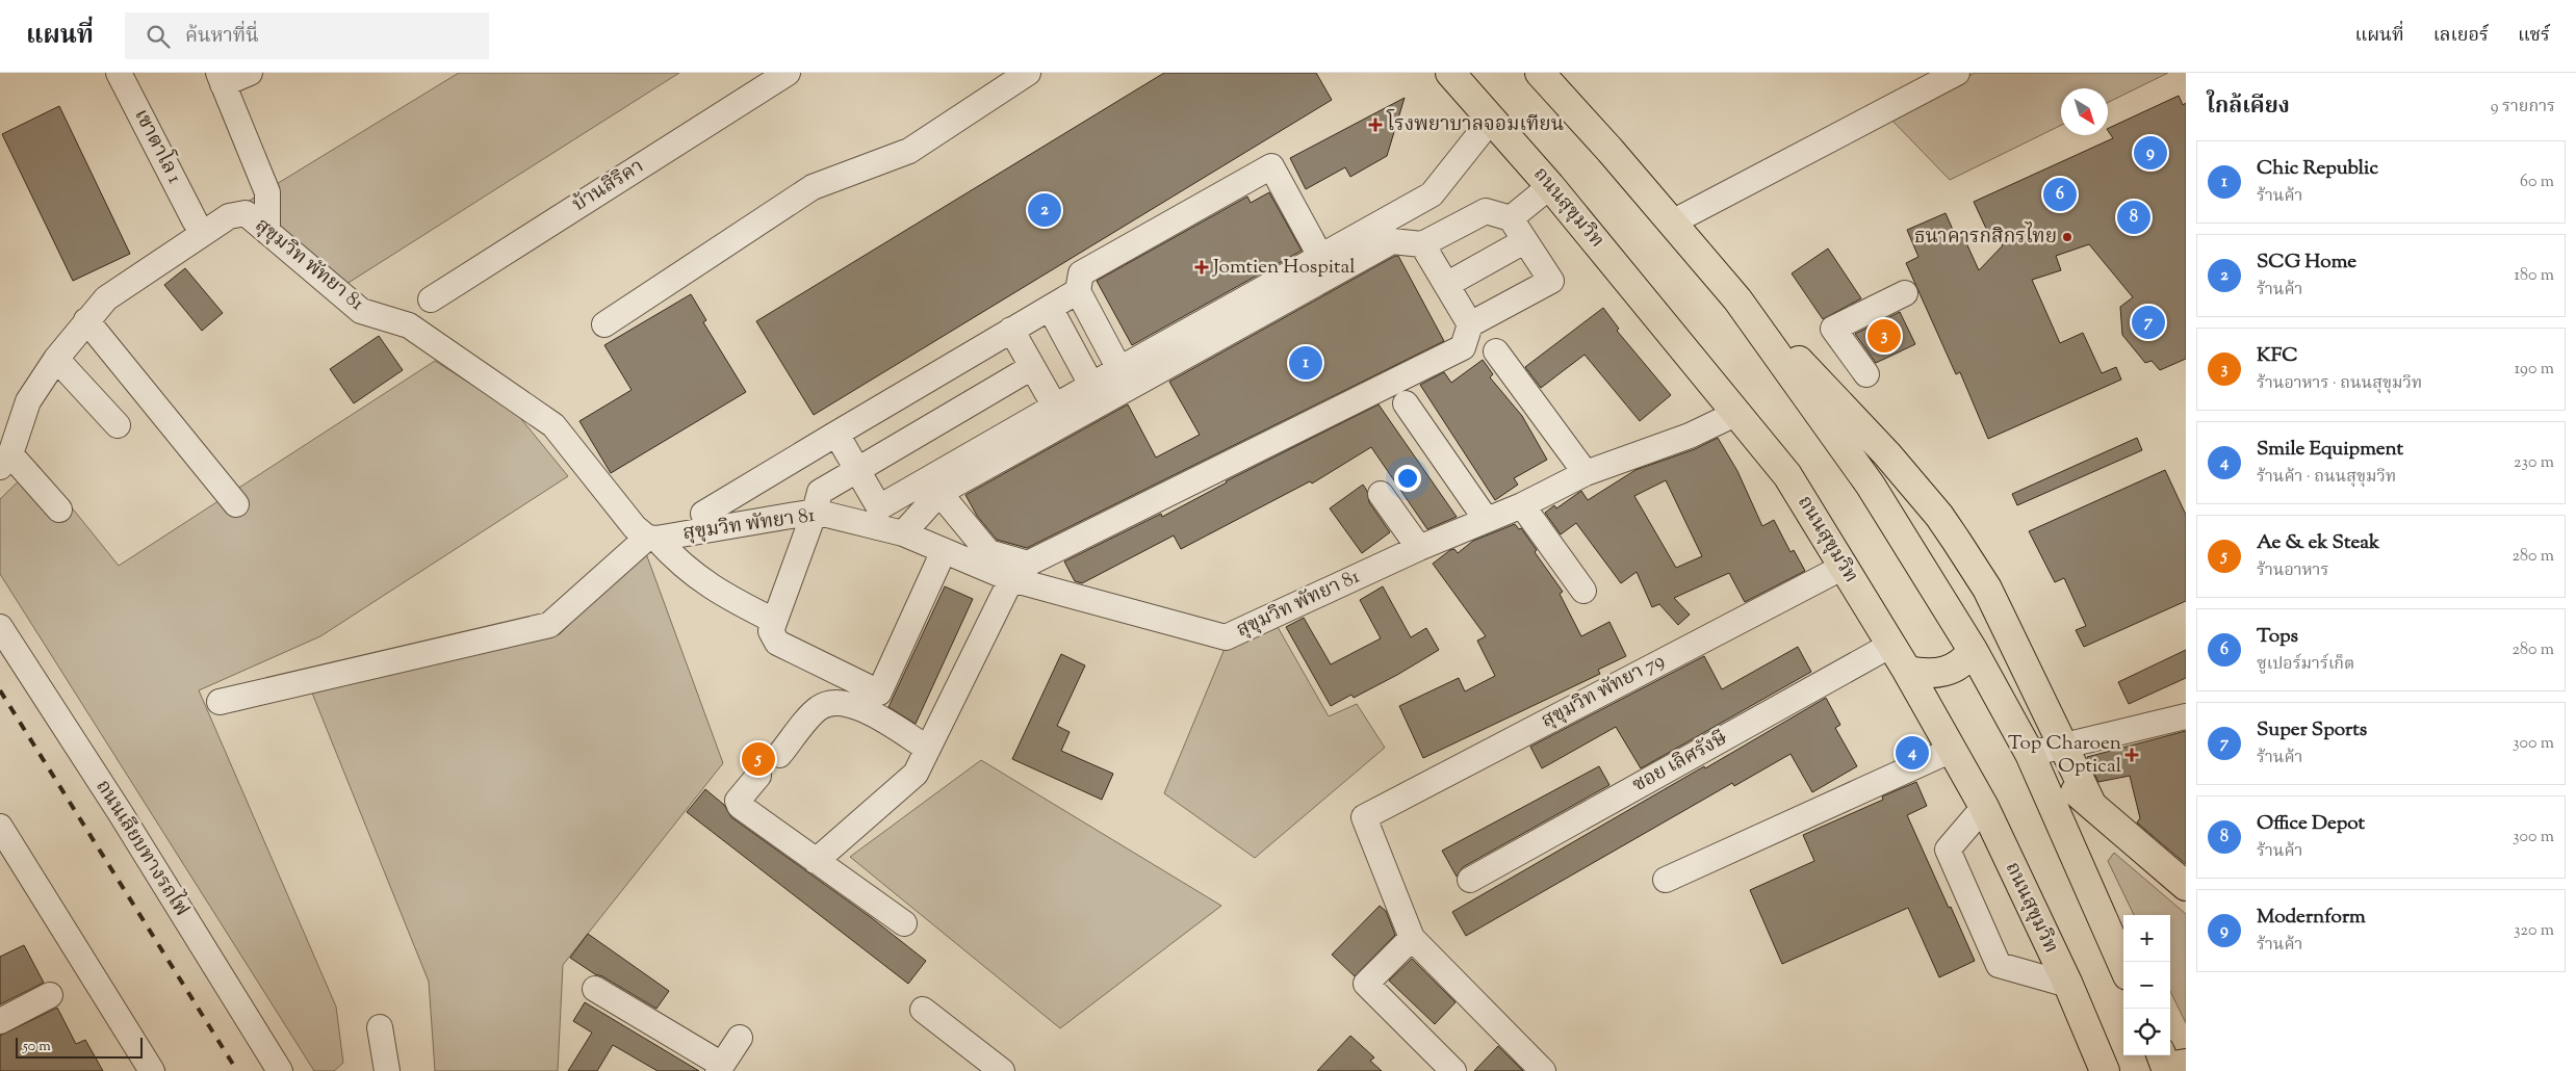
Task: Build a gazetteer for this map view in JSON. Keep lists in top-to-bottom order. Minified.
{"streets":{"highway":["ถนนสุขุมวิท"],"street":["เขาตาโล 1","บ้านสิริคา","สุขุมวิท พัทยา 81","สุขุมวิท พัทยา 79","ซอย เลิศรังษี","ถนนเลียบทางรถไฟ"]},"crossings":[["ถนนสุขุมวิท","สุขุมวิท พัทยา 81"],["ถนนสุขุมวิท","สุขุมวิท พัทยา 79"],["ถนนสุขุมวิท","ซอย เลิศรังษี"]],"places":{"health":["โรงพยาบาลจอมเทียน","Jomtien Hospital","Top Charoen Optical"],"other":["ธนาคารกสิกรไทย"]},"scale_bar":"50 m","north":"bottom right","page":{"header":"แผนที่","search":"ค้นหาที่นี่","nav":["แผนที่","เลเยอร์","แชร์"],"heading":["ใกล้เคียง","9 รายการ"],"pins":["9","6","2","8","7","3","1","4","5"],"list":[{"mark":"1","name":"Chic Republic","note":"ร้านค้า","value":"60 m"},{"mark":"2","name":"SCG Home","note":"ร้านค้า","value":"180 m"},{"mark":"3","name":"KFC","note":"ร้านอาหาร · ถนนสุขุมวิท","value":"190 m"},{"mark":"4","name":"Smile Equipment","note":"ร้านค้า · ถนนสุขุมวิท","value":"230 m"},{"mark":"5","name":"Ae & ek Steak","note":"ร้านอาหาร","value":"280 m"},{"mark":"6","name":"Tops","note":"ซูเปอร์มาร์เก็ต","value":"280 m"},{"mark":"7","name":"Super Sports","note":"ร้านค้า","value":"300 m"},{"mark":"8","name":"Office Depot","note":"ร้านค้า","value":"300 m"},{"mark":"9","name":"Modernform","note":"ร้านค้า","value":"320 m"}],"map_buttons":["+","−"],"scale":"50 m"}}
